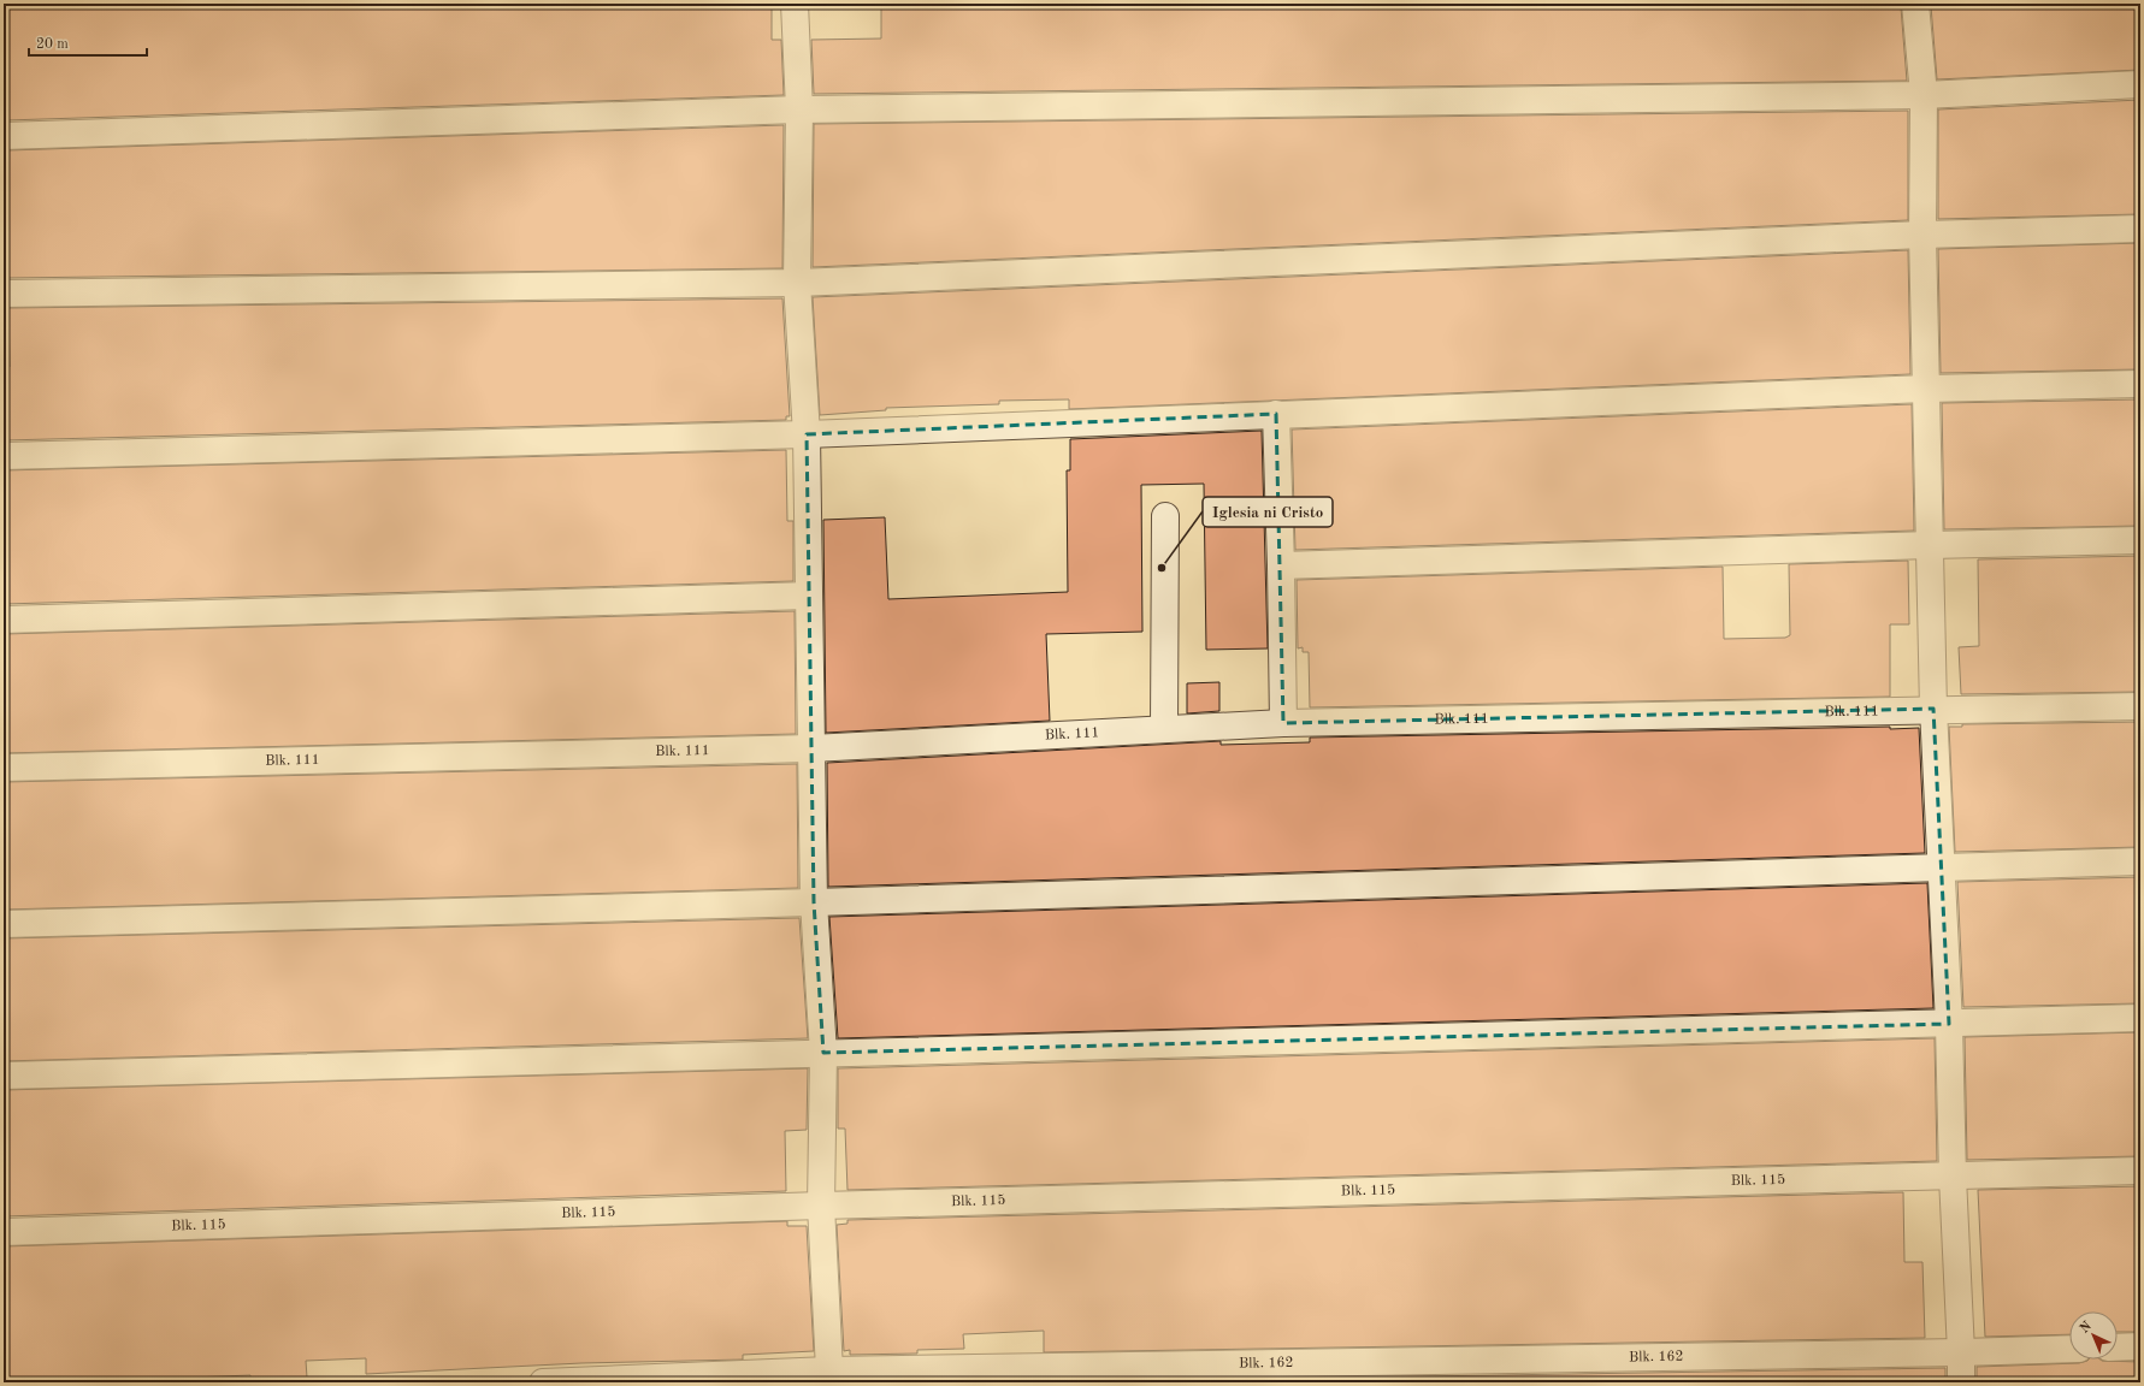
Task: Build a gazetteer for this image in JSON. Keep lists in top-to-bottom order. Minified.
{"streets":{"street":["Blk. 111","Blk. 115","Blk. 162"]},"places":["Iglesia ni Cristo"],"scale_bar":"20 m","north":"top left"}
